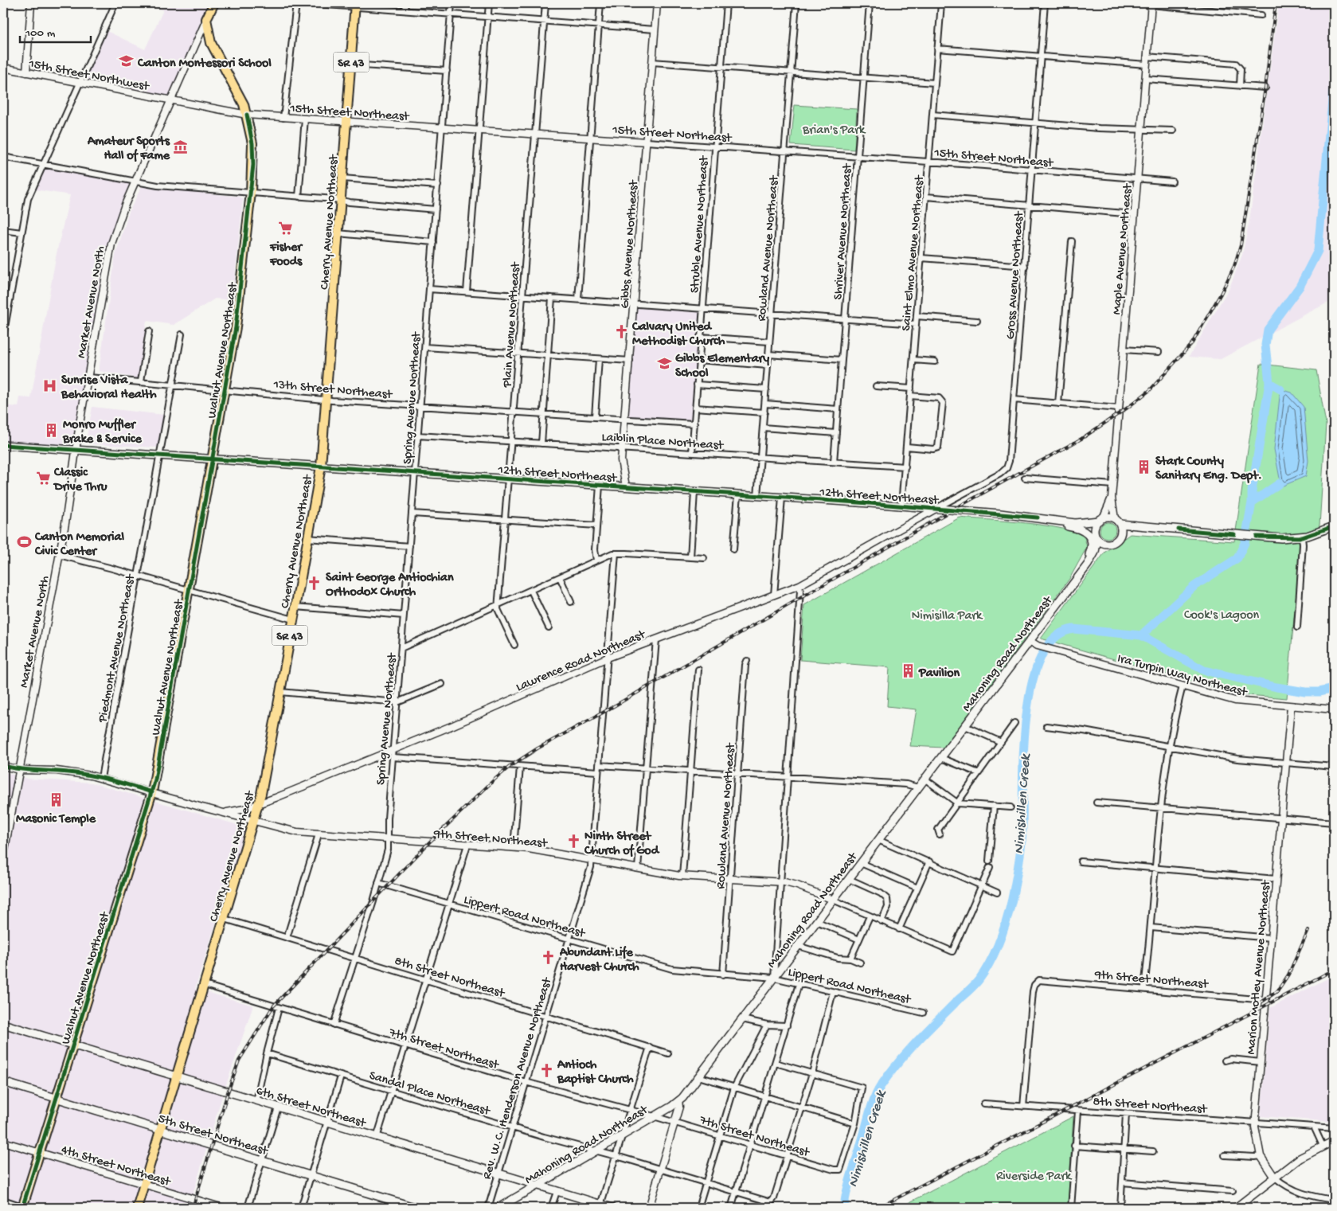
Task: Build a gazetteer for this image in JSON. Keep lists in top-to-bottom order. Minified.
{"streets":{"main road":["SR 43","Cherry Avenue Northeast","Market Avenue North","Walnut Avenue Northeast","12th Street Northeast","Mahoning Road Northeast","6th Street Northeast","5th Street Northeast"],"street":["15th Street Northwest","15th Street Northeast","Struble Avenue Northeast","Shriver Avenue Northeast","Gibbs Avenue Northeast","Rowland Avenue Northeast","Maple Avenue Northeast","Saint Elmo Avenue Northeast","Gross Avenue Northeast","Plain Avenue Northeast","13th Street Northeast","Spring Avenue Northeast","Laiblin Place Northeast","Piedmont Avenue Northeast","Lawrence Road Northeast","Ira Turpin Way Northeast","9th Street Northeast","Lippert Road Northeast","Marion Motley Avenue Northeast","8th Street Northeast","7th Street Northeast","Rev. W.C. Henderson Avenue Northeast","Sandal Place Northeast","4th Street Northeast"]},"crossings":[["15th Street Northwest","15th Street Northeast"],["15th Street Northwest","Market Avenue North"],["15th Street Northeast","Cherry Avenue Northeast"],["15th Street Northeast","Struble Avenue Northeast"],["15th Street Northeast","Shriver Avenue Northeast"],["15th Street Northeast","Gibbs Avenue Northeast"],["15th Street Northeast","Rowland Avenue Northeast"],["15th Street Northeast","Maple Avenue Northeast"],["15th Street Northeast","Saint Elmo Avenue Northeast"],["15th Street Northeast","Gross Avenue Northeast"],["15th Street Northeast","Market Avenue North"],["15th Street Northeast","Plain Avenue Northeast"],["15th Street Northeast","Walnut Avenue Northeast"],["15th Street Northeast","Spring Avenue Northeast"],["Cherry Avenue Northeast","13th Street Northeast"],["Cherry Avenue Northeast","12th Street Northeast"],["Cherry Avenue Northeast","Lawrence Road Northeast"],["Cherry Avenue Northeast","9th Street Northeast"],["Cherry Avenue Northeast","8th Street Northeast"],["Cherry Avenue Northeast","7th Street Northeast"],["Cherry Avenue Northeast","6th Street Northeast"],["Cherry Avenue Northeast","5th Street Northeast"],["Cherry Avenue Northeast","4th Street Northeast"],["Struble Avenue Northeast","13th Street Northeast"],["Struble Avenue Northeast","Laiblin Place Northeast"],["Shriver Avenue Northeast","Laiblin Place Northeast"],["Gibbs Avenue Northeast","13th Street Northeast"],["Gibbs Avenue Northeast","Laiblin Place Northeast"],["Gibbs Avenue Northeast","12th Street Northeast"],["Rowland Avenue Northeast","Laiblin Place Northeast"],["Rowland Avenue Northeast","12th Street Northeast"],["Rowland Avenue Northeast","9th Street Northeast"],["Rowland Avenue Northeast","Lippert Road Northeast"],["Maple Avenue Northeast","12th Street Northeast"],["Maple Avenue Northeast","Mahoning Road Northeast"],["Saint Elmo Avenue Northeast","Laiblin Place Northeast"],["Saint Elmo Avenue Northeast","12th Street Northeast"],["Gross Avenue Northeast","12th Street Northeast"],["Gross Avenue Northeast","Lawrence Road Northeast"],["Market Avenue North","Walnut Avenue Northeast"],["Market Avenue North","13th Street Northeast"],["Market Avenue North","12th Street Northeast"],["Market Avenue North","9th Street Northeast"],["Plain Avenue Northeast","13th Street Northeast"],["Plain Avenue Northeast","Laiblin Place Northeast"],["Plain Avenue Northeast","12th Street Northeast"],["Walnut Avenue Northeast","13th Street Northeast"],["Walnut Avenue Northeast","12th Street Northeast"],["Walnut Avenue Northeast","9th Street Northeast"],["Walnut Avenue Northeast","6th Street Northeast"],["Walnut Avenue Northeast","5th Street Northeast"],["Walnut Avenue Northeast","4th Street Northeast"],["13th Street Northeast","Spring Avenue Northeast"],["13th Street Northeast","Piedmont Avenue Northeast"],["Spring Avenue Northeast","Laiblin Place Northeast"],["Spring Avenue Northeast","12th Street Northeast"],["Spring Avenue Northeast","Lawrence Road Northeast"],["Spring Avenue Northeast","9th Street Northeast"],["Spring Avenue Northeast","Lippert Road Northeast"],["Spring Avenue Northeast","8th Street Northeast"],["Spring Avenue Northeast","7th Street Northeast"],["12th Street Northeast","Piedmont Avenue Northeast"],["12th Street Northeast","Mahoning Road Northeast"],["12th Street Northeast","Lawrence Road Northeast"],["Piedmont Avenue Northeast","9th Street Northeast"],["Mahoning Road Northeast","Ira Turpin Way Northeast"],["Mahoning Road Northeast","9th Street Northeast"],["Mahoning Road Northeast","Lippert Road Northeast"],["Mahoning Road Northeast","7th Street Northeast"],["Mahoning Road Northeast","Sandal Place Northeast"],["Mahoning Road Northeast","6th Street Northeast"],["Lawrence Road Northeast","9th Street Northeast"],["Lawrence Road Northeast","Rev. W.C. Henderson Avenue Northeast"],["Ira Turpin Way Northeast","Marion Motley Avenue Northeast"],["9th Street Northeast","Marion Motley Avenue Northeast"],["9th Street Northeast","8th Street Northeast"],["9th Street Northeast","Rev. W.C. Henderson Avenue Northeast"],["Lippert Road Northeast","Rev. W.C. Henderson Avenue Northeast"],["Marion Motley Avenue Northeast","8th Street Northeast"],["8th Street Northeast","Rev. W.C. Henderson Avenue Northeast"],["7th Street Northeast","Rev. W.C. Henderson Avenue Northeast"],["7th Street Northeast","Sandal Place Northeast"],["Rev. W.C. Henderson Avenue Northeast","Sandal Place Northeast"],["Rev. W.C. Henderson Avenue Northeast","6th Street Northeast"]],"water":["Nimishillen Creek"],"parks":["Brian's Park","Cook's Lagoon","Nimisilla Park","Riverside Park"],"places":{"school or university":["Canton Montessori School","Gibbs Elementary School"],"museum":["Amateur Sports Hall of Fame"],"supermarket":["Fisher Foods","Classic Drive Thru"],"church":["Calvary United Methodist Church","Saint George Antiochian Orthodox Church","Ninth Street Church of God","Abundant Life Harvest Church","Antioch Baptist Church"],"hospital":["Sunrise Vista Behavioral Health"],"building":["Monro Muffler Brake & Service","Stark County Sanitary Eng. Dept.","Pavilion","Masonic Temple"],"sports":["Canton Memorial Civic Center"]},"scale_bar":"100 m"}
